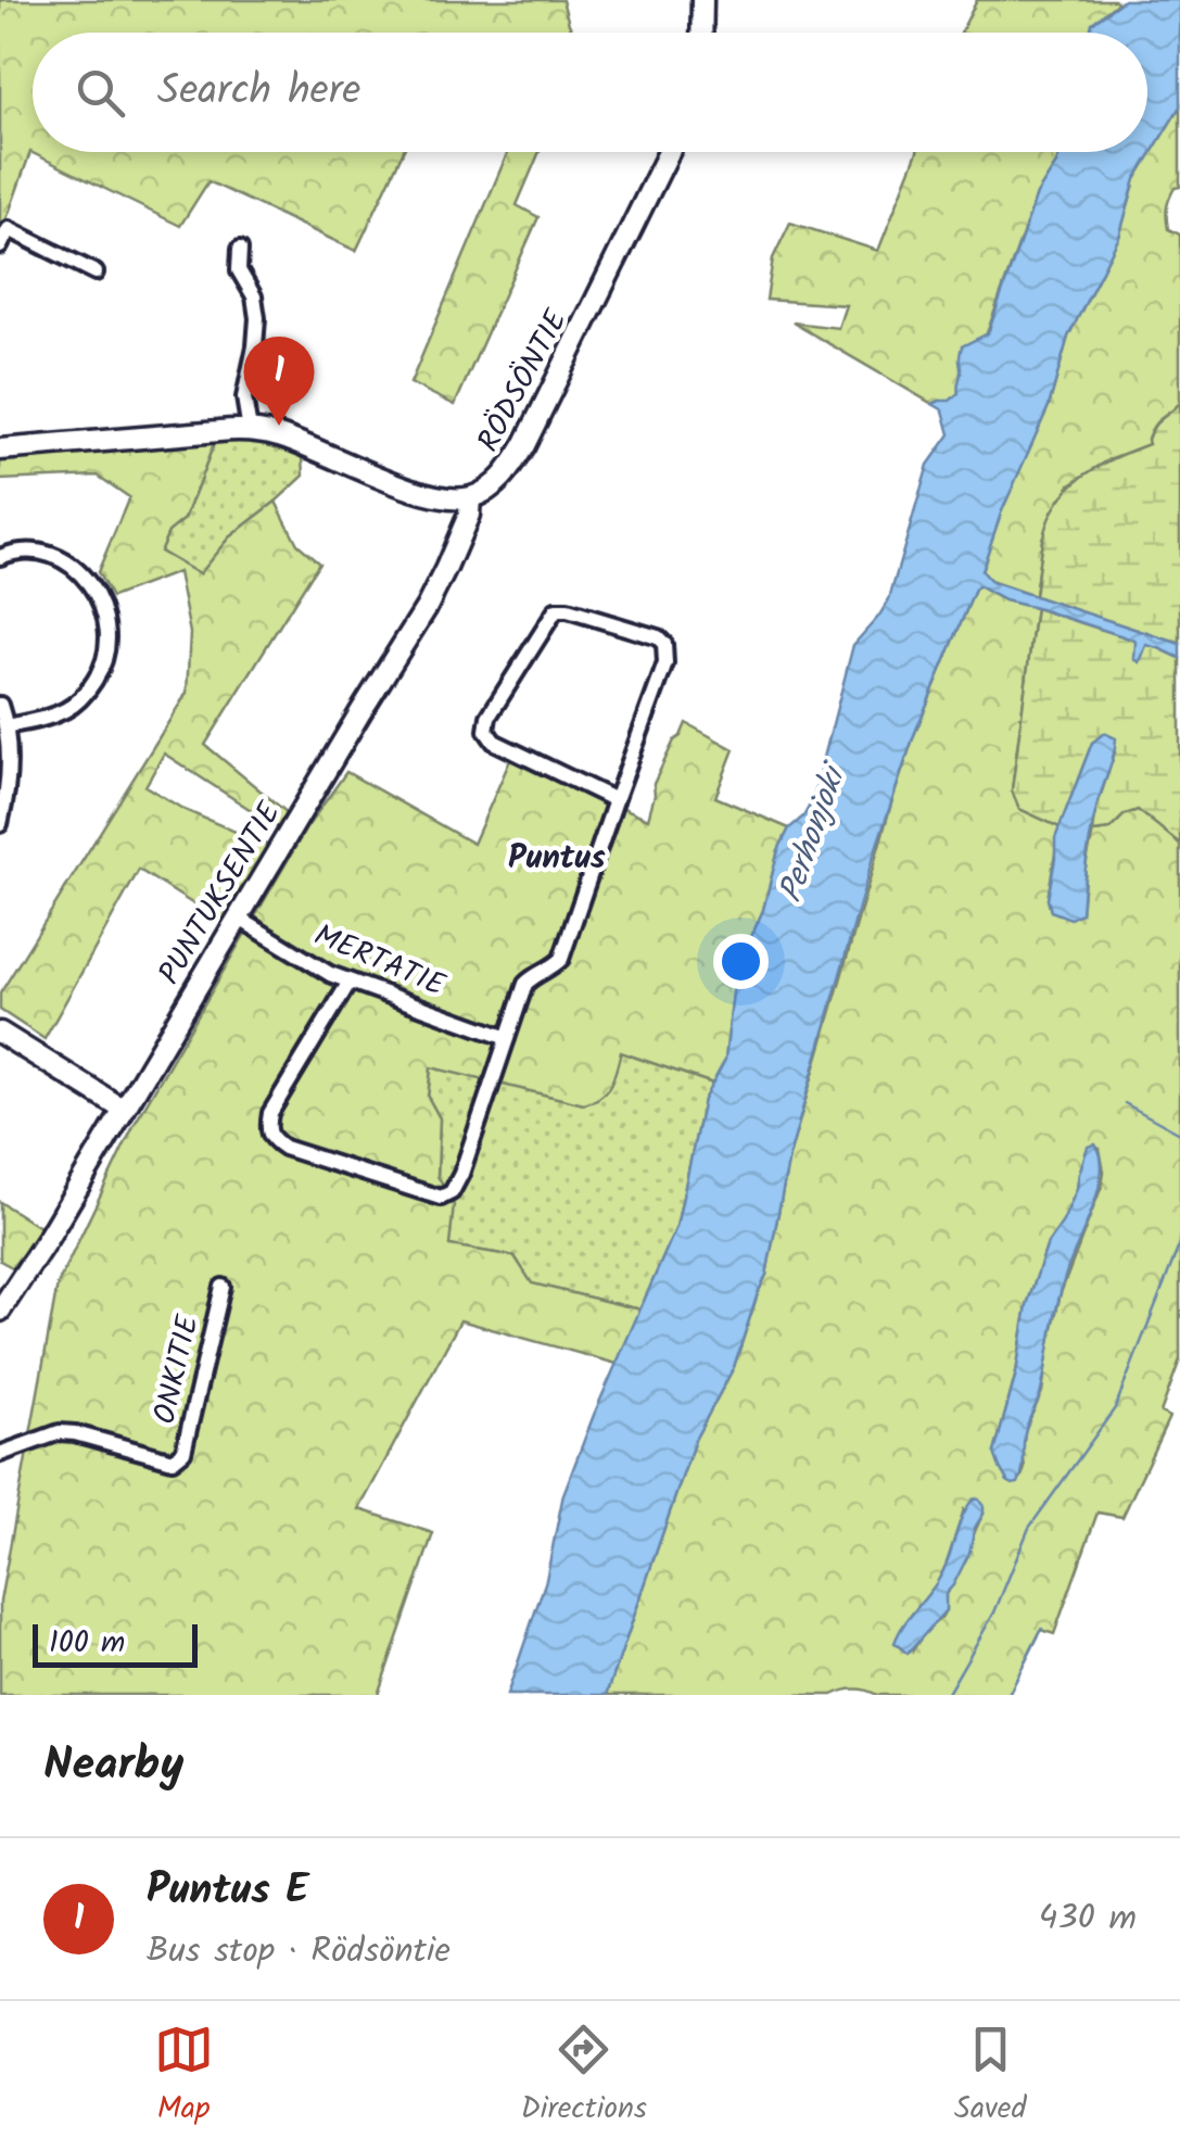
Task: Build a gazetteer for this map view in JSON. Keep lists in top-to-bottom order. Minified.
{"streets":{"street":["RÖDSÖNTIE","PUNTUKSENTIE","MERTATIE","ONKITIE"]},"crossings":[["RÖDSÖNTIE","PUNTUKSENTIE"],["PUNTUKSENTIE","MERTATIE"]],"districts":["Puntus"],"water":["Perhonjoki"],"scale_bar":"100 m","page":{"search":"Search here","pins":"1","scale":"100 m","heading":"Nearby","list":[{"mark":"1","name":"Puntus E","note":"Bus stop · Rödsöntie","value":"430 m"}],"nav":["Map","Directions","Saved"]}}
